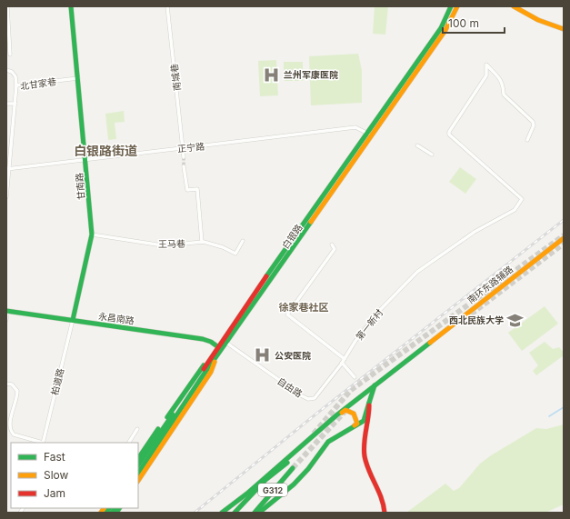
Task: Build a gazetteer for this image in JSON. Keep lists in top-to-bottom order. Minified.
{"streets":{"main road":["甘南路","白银路","南环东路辅路","永昌南路","G312"],"street":["南城巷","北甘家巷","正宁路","王马巷","第一新村","柏道路","自由路"]},"crossings":[["南城巷","正宁路"],["北甘家巷","正宁路"],["北甘家巷","甘南路"],["正宁路","甘南路"],["正宁路","白银路"],["甘南路","王马巷"],["甘南路","永昌南路"],["甘南路","柏道路"],["白银路","永昌南路"],["白银路","自由路"],["永昌南路","柏道路"],["第一新村","自由路"]],"districts":["白银路街道","徐家巷社区"],"places":{"hospital":["兰州军康医院","公安医院"],"school or university":["西北民族大学"]},"legend":["Fast","Slow","Jam"],"scale_bar":"100 m"}
